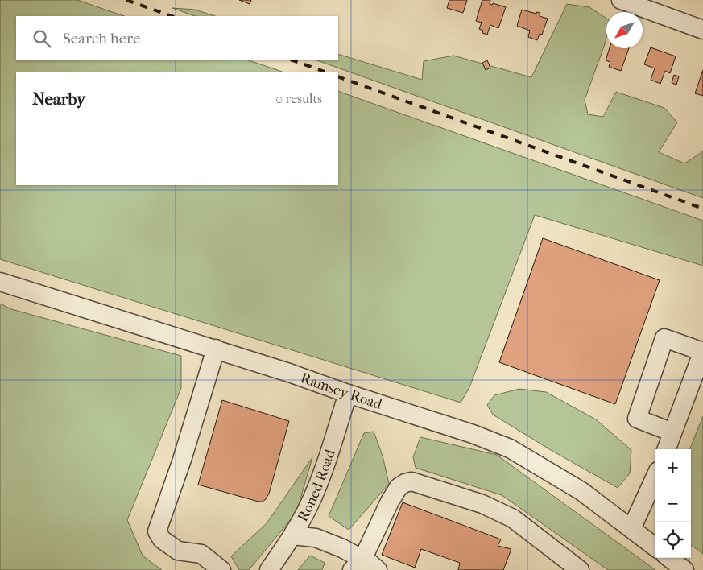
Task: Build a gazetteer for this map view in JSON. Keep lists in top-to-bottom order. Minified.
{"streets":{"street":["Ramsey Road","Roned Road"]},"crossings":[["Ramsey Road","Roned Road"]],"north":"bottom left","page":{"search":"Search here","heading":["Nearby","0 results"],"map_buttons":["+","−"]}}
